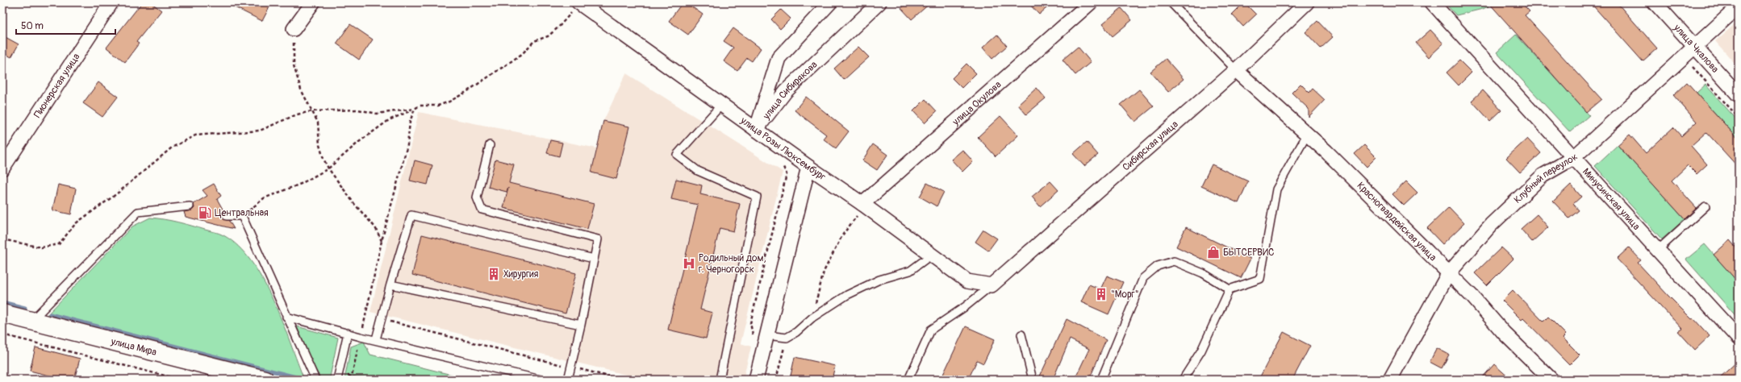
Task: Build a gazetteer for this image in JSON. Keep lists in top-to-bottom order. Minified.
{"streets":{"main road":["улица Мира"],"street":["улица Чкалова","Пионерская улица","улица Сибирякова","улица Окулова","Сибирская улица","улица Розы Люксембург","Клубный переулок","Минусинская улица","Красногвардейская улица"]},"crossings":[["улица Чкалова","Клубный переулок"],["улица Сибирякова","улица Розы Люксембург"],["улица Окулова","улица Розы Люксембург"],["Сибирская улица","улица Розы Люксембург"],["Сибирская улица","Красногвардейская улица"],["Клубный переулок","Минусинская улица"],["Клубный переулок","Красногвардейская улица"]],"places":{"fuel station":["Центральная"],"shop":["БЫТСЕРВИС"],"hospital":["Родильный дом, г. Черногорск"],"building":["Хирургия","\"Морг\""]},"scale_bar":"50 m"}
